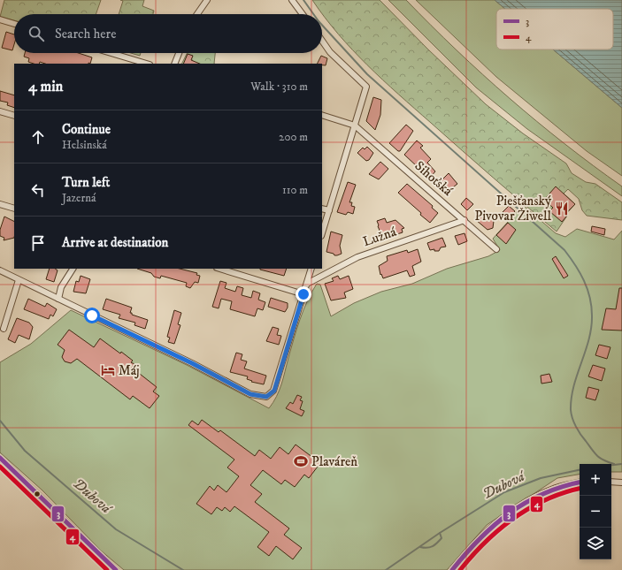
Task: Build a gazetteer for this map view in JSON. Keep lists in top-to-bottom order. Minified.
{"streets":{"street":["Sihoťská","Lužná"]},"crossings":[["Sihoťská","Lužná"]],"water":["Dubová"],"places":{"restaurant":["Piešťanský Pivovar Žiwell"],"hotel":["Máj"],"sports":["Plaváreň"]},"lines":["transit line 3","transit line 4"],"legend":["3","4"],"page":{"search":"Search here","heading":["4 min","Walk · 310 m"],"list":[["Continue","Helsinská","200 m"],["Turn left","Jazerná","110 m"],"Arrive at destination"],"map_buttons":["+","−"]}}
